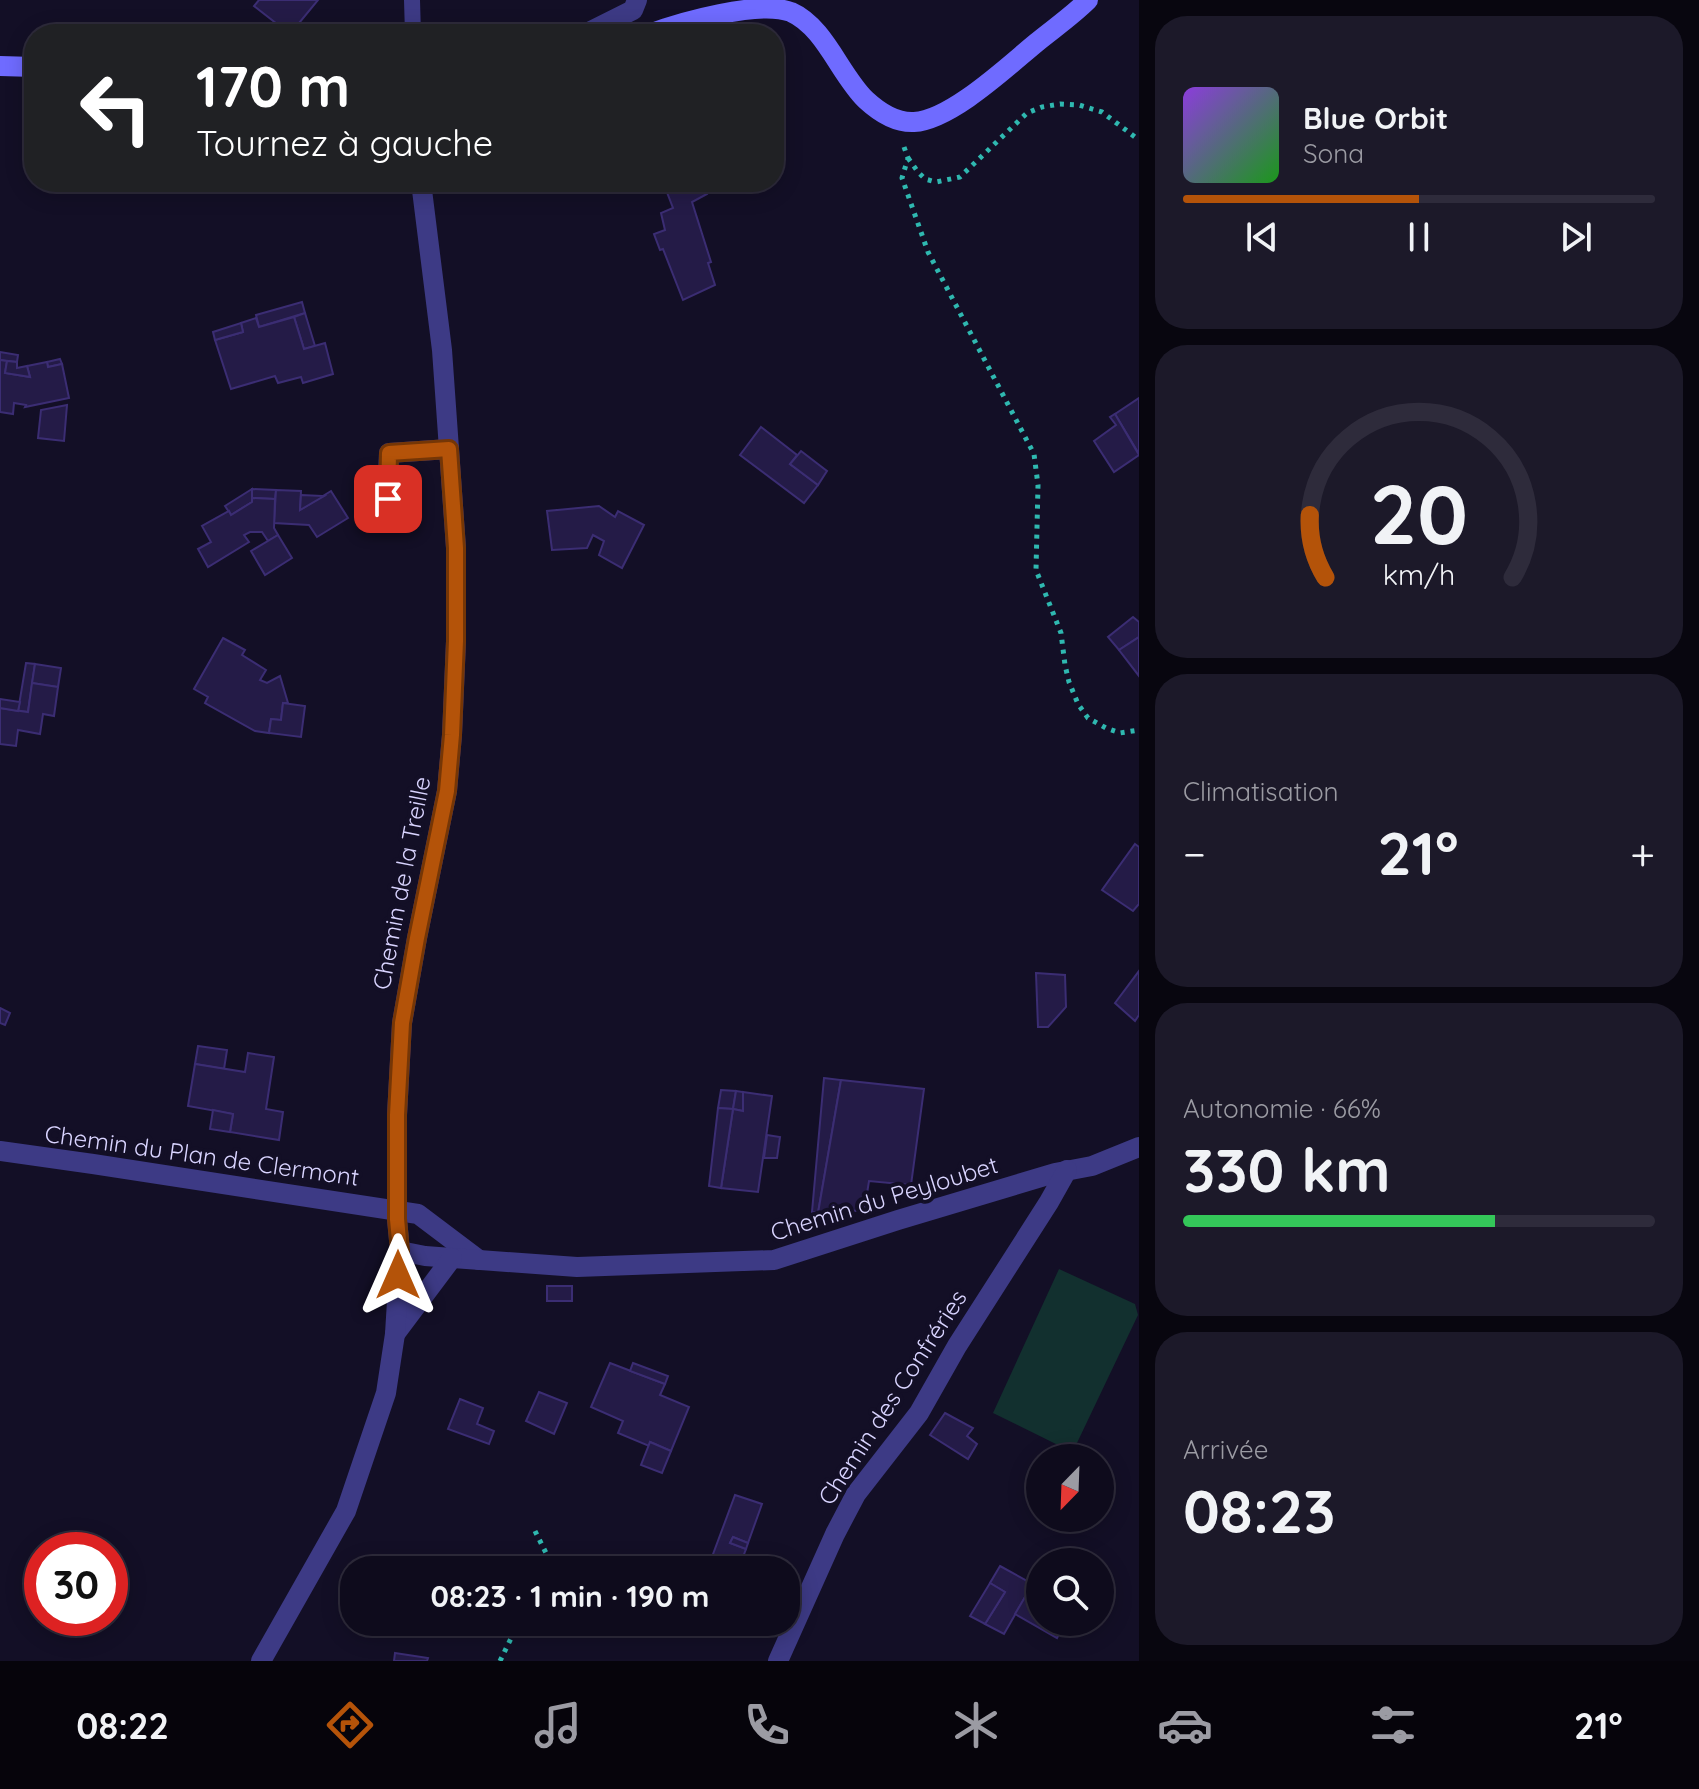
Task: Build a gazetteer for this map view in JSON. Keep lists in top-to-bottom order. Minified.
{"streets":{"street":["Chemin de la Treille","Chemin du Plan de Clermont","Chemin du Peyloubet","Chemin des Confréries"]},"crossings":[["Chemin de la Treille","Chemin du Plan de Clermont"],["Chemin de la Treille","Chemin du Peyloubet"],["Chemin du Plan de Clermont","Chemin du Peyloubet"],["Chemin du Peyloubet","Chemin des Confréries"]],"north":"bottom left","page":{"turn":["170 m","Tournez à gauche"],"song":["Blue Orbit","Sona"],"tile":["Climatisation",["Autonomie · 66%","330 km"],["Arrivée","08:23"]],"heat":["−","21°","+"],"limit":"30","trip":"08:23 · 1 min · 190 m","tabs":["08:22","21°"],"gauge":["20","km/h"]}}
